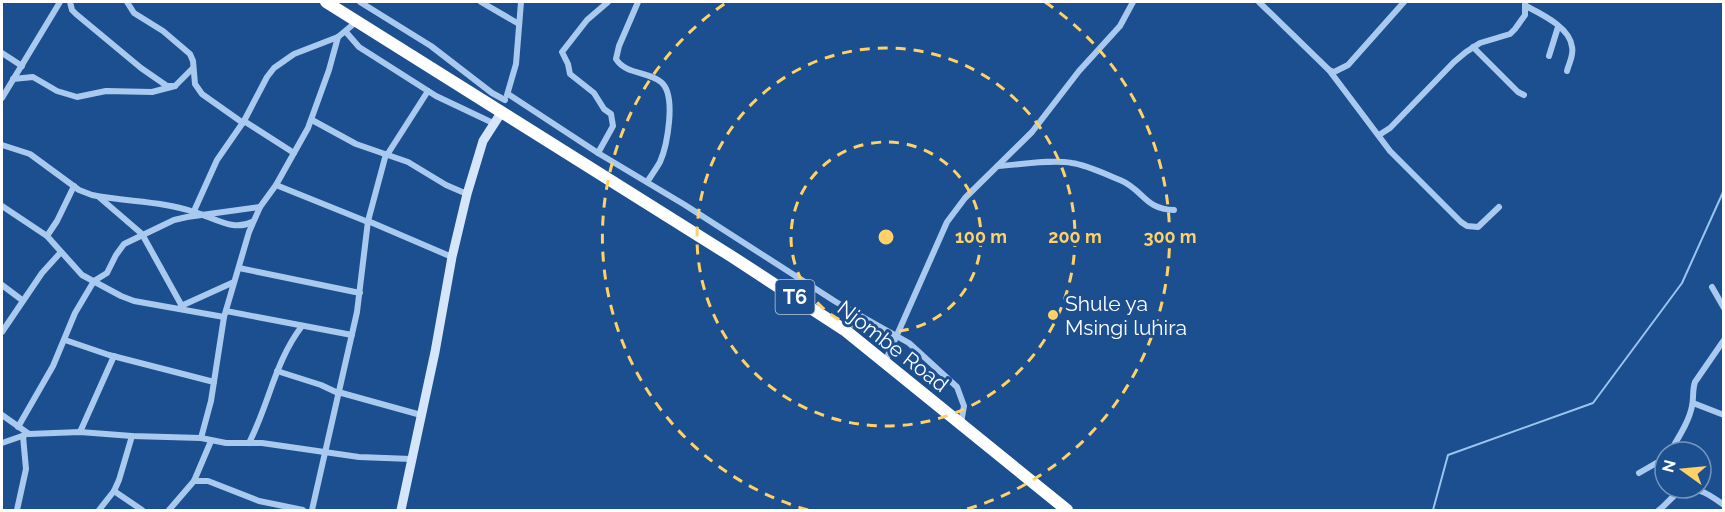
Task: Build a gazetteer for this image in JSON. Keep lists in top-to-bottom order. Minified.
{"streets":{"highway":["T6","Njombe Road"]},"crossings":[["T6","Njombe Road"]],"places":["Shule ya Msingi luhira"],"north":"left","rings":["100 m","200 m","300 m"]}
